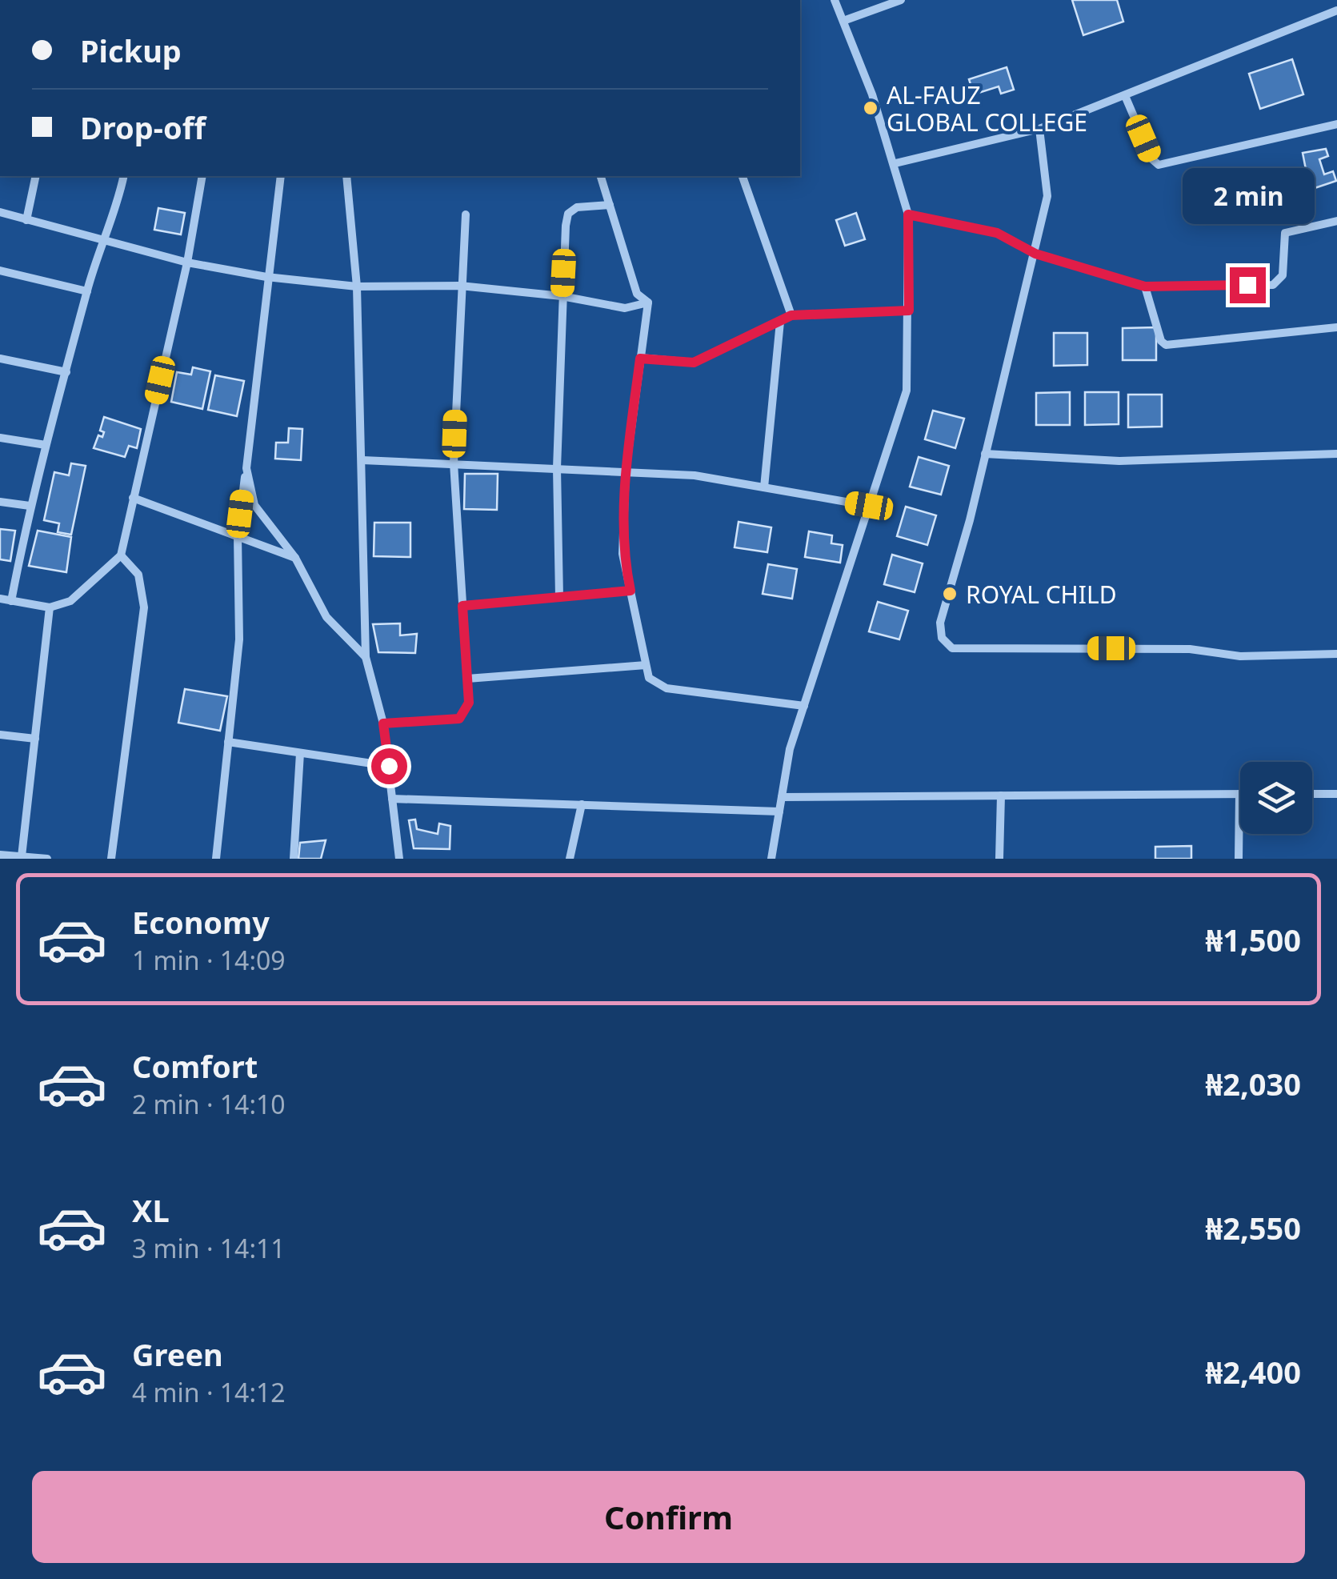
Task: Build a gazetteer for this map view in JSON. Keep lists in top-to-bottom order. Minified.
{"places":["AL-FAUZ GLOBAL COLLEGE","ROYAL CHILD"],"page":{"banner":["Pickup","Drop-off"],"bubble":"2 min","list":[{"name":"Economy","note":"1 min · 14:09","value":"₦1,500"},{"name":"Comfort","note":"2 min · 14:10","value":"₦2,030"},{"name":"XL","note":"3 min · 14:11","value":"₦2,550"},{"name":"Green","note":"4 min · 14:12","value":"₦2,400"}],"buttons":"Confirm"}}
